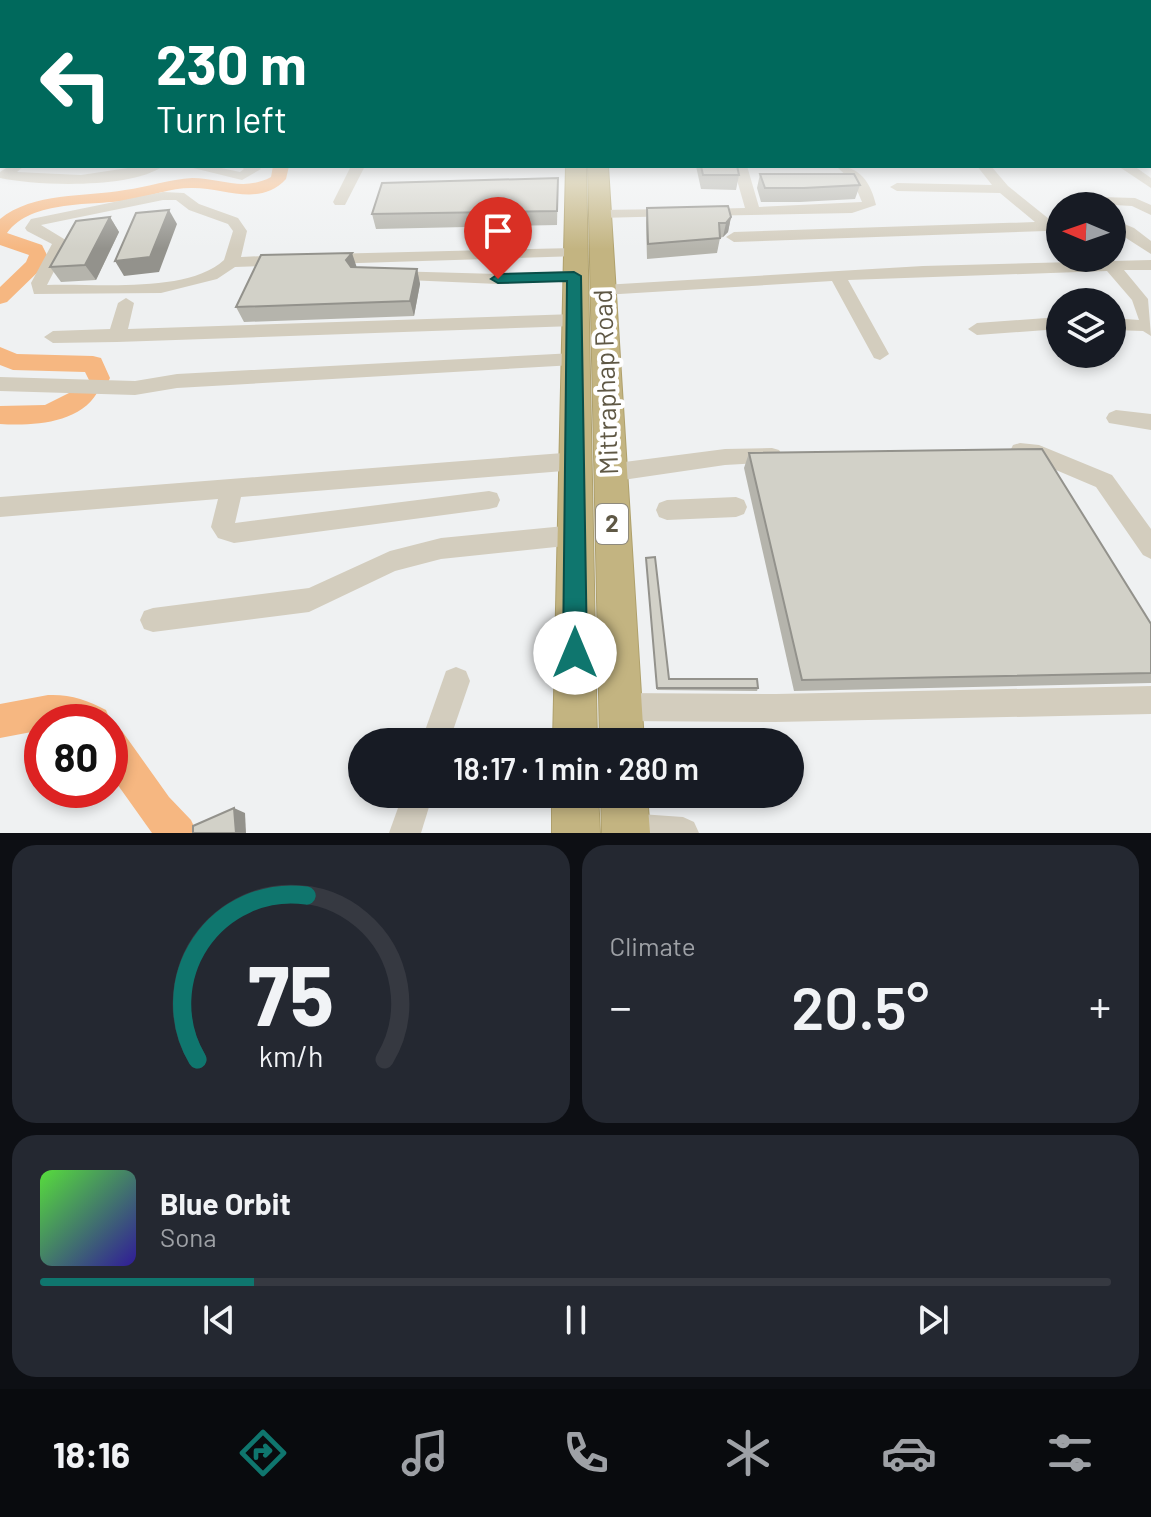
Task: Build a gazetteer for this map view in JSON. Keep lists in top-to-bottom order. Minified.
{"streets":{"highway":["Mittraphap Road","2"]},"north":"left","page":{"turn":["230 m","Turn left"],"limit":"80","trip":"18:17 · 1 min · 280 m","tile":"Climate","heat":["−","20.5°","+"],"song":["Blue Orbit","Sona"],"tabs":"18:16","gauge":["75","km/h"]}}
